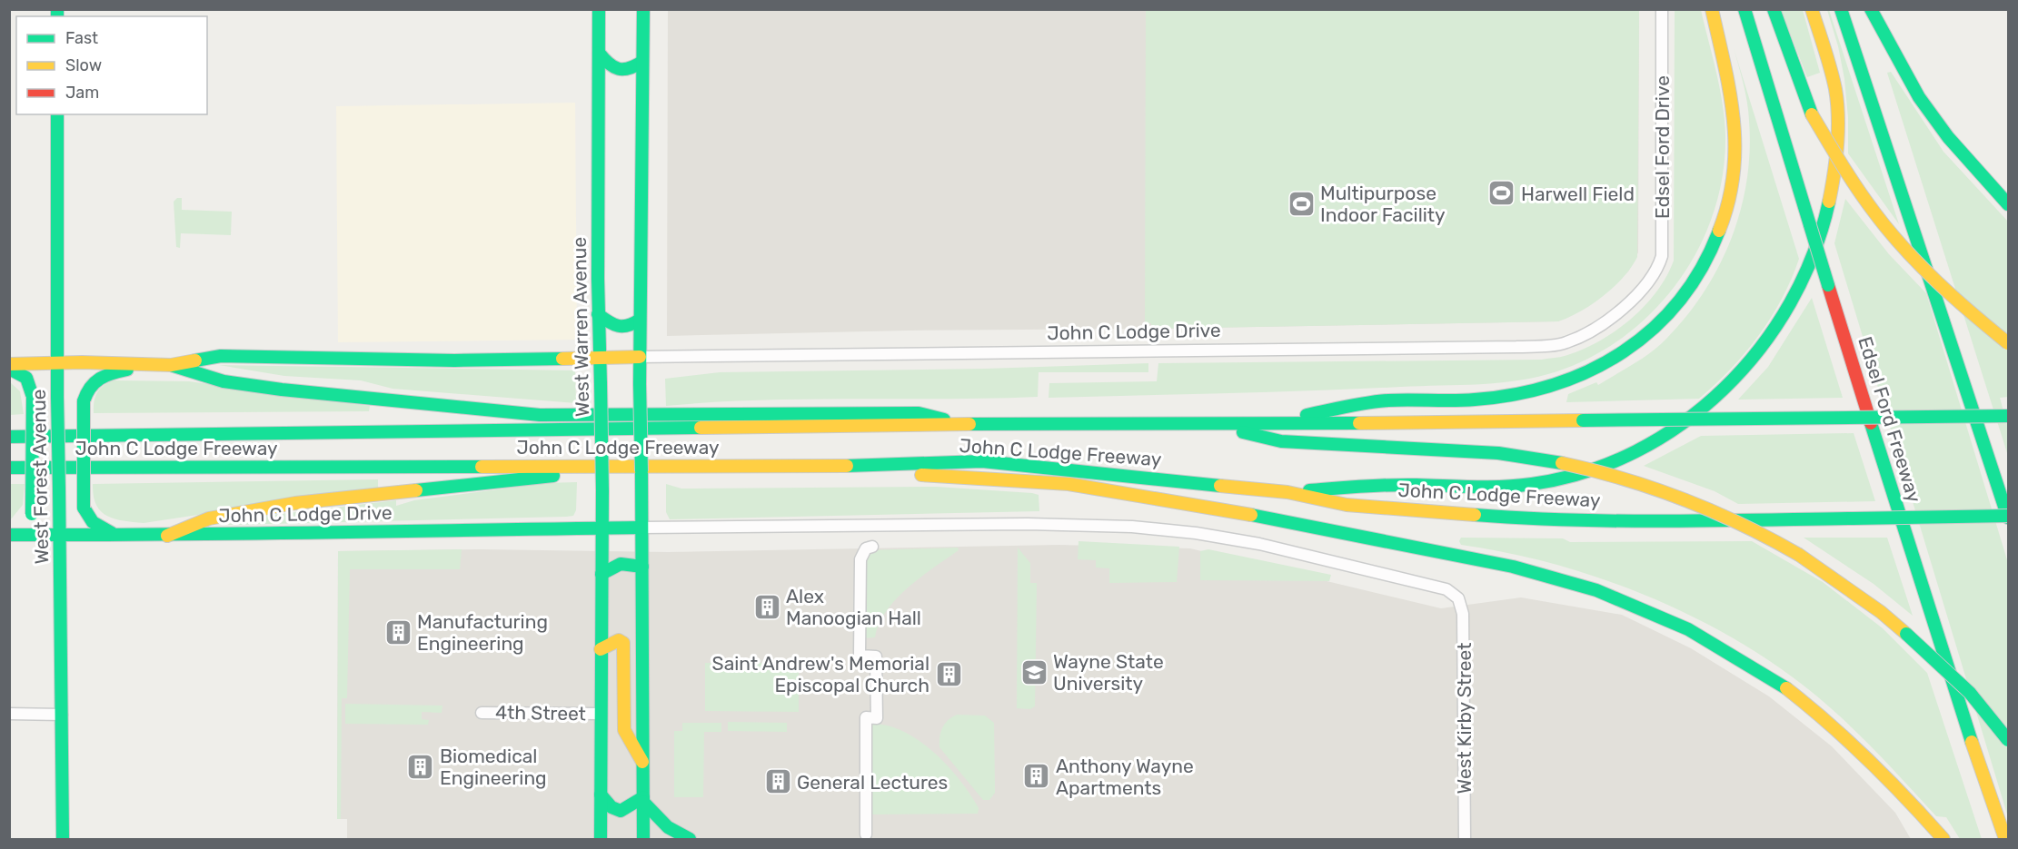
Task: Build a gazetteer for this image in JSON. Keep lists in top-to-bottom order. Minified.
{"streets":{"main road":["West Warren Avenue","John C Lodge Drive","Edsel Ford Freeway","John C Lodge Freeway","West Forest Avenue"],"street":["Edsel Ford Drive","4th Street","West Kirby Street"]},"crossings":[["Edsel Ford Drive","John C Lodge Drive"],["West Warren Avenue","John C Lodge Drive"],["West Warren Avenue","4th Street"],["John C Lodge Drive","West Forest Avenue"],["John C Lodge Drive","West Kirby Street"]],"places":{"sports":["Harwell Field","Multipurpose Indoor Facility"],"building":["Alex Manoogian Hall","Manufacturing Engineering","Saint Andrew's Memorial Episcopal Church","Biomedical Engineering","Anthony Wayne Apartments","General Lectures"],"school or university":["Wayne State University"]},"legend":["Fast","Slow","Jam"]}
